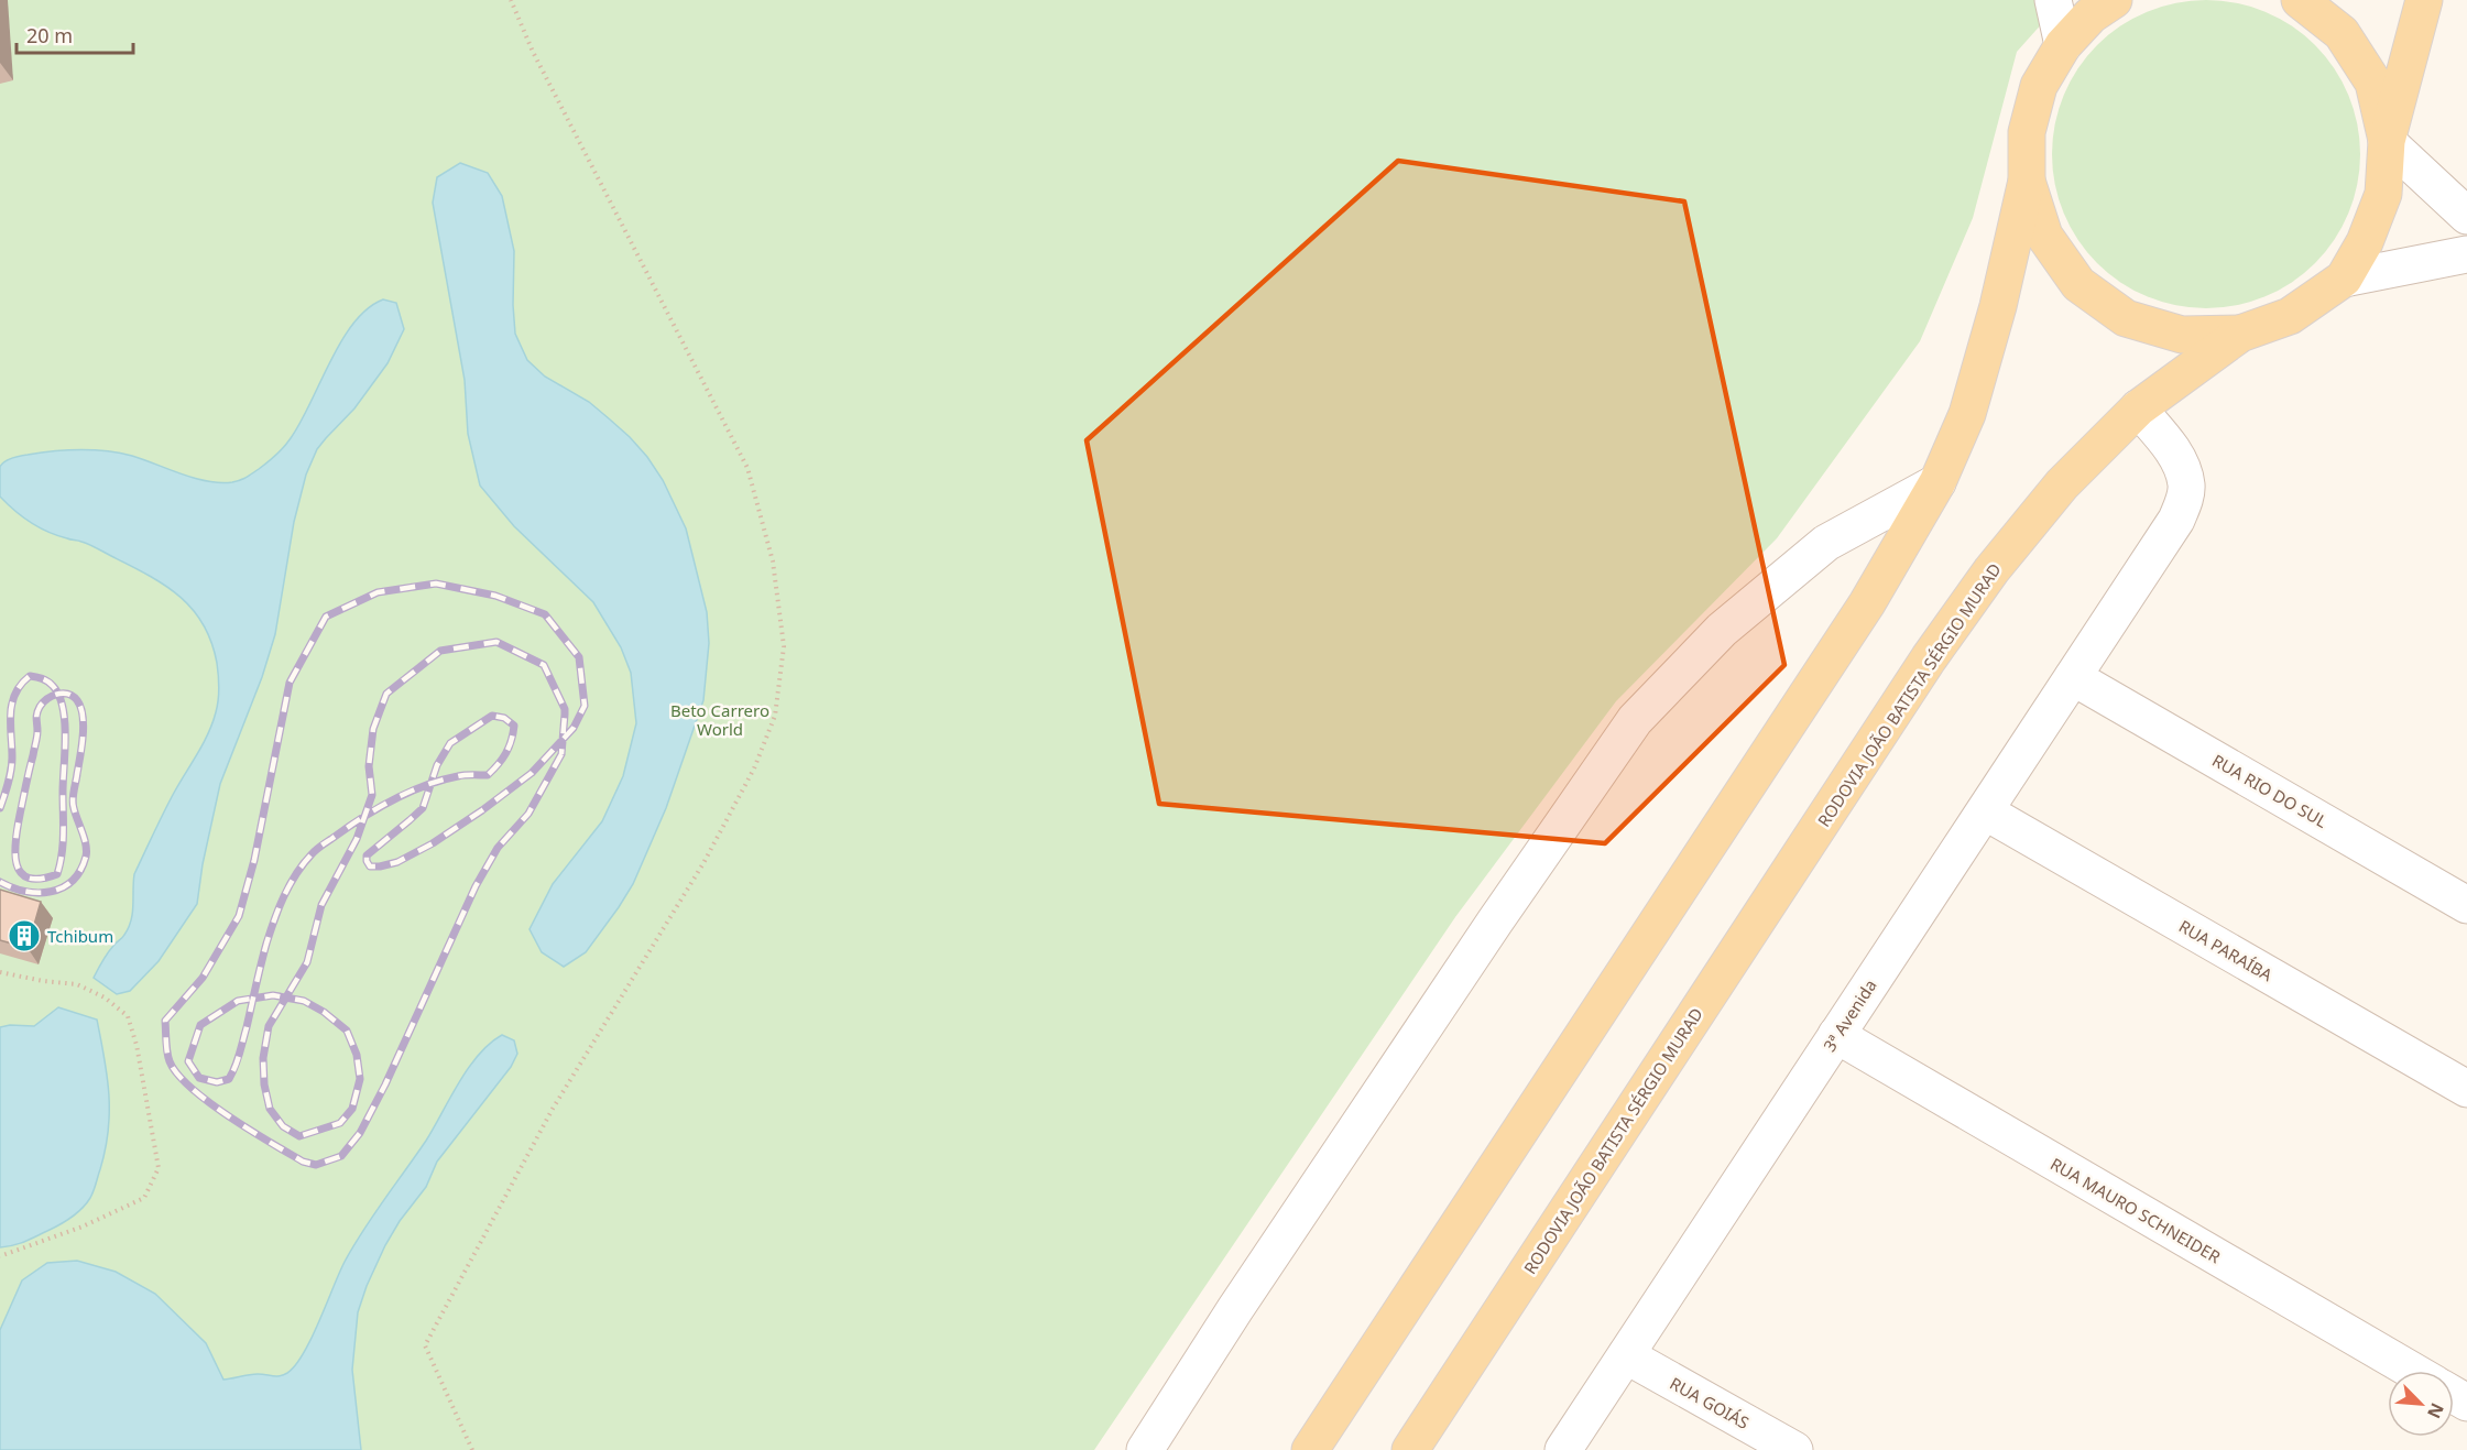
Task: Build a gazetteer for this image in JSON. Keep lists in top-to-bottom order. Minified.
{"streets":{"main road":["RODOVIA JOÃO BATISTA SÉRGIO MURAD"],"street":["RUA RIO DO SUL","RUA PARAÍBA","3ª Avenida","RUA MAURO SCHNEIDER","RUA GOIÁS"]},"crossings":[["RODOVIA JOÃO BATISTA SÉRGIO MURAD","3ª Avenida"],["RUA RIO DO SUL","3ª Avenida"],["RUA PARAÍBA","3ª Avenida"],["3ª Avenida","RUA MAURO SCHNEIDER"],["3ª Avenida","RUA GOIÁS"]],"parks":["Beto Carrero World"],"places":{"building":["Tchibum"]},"scale_bar":"20 m","north":"bottom right"}
